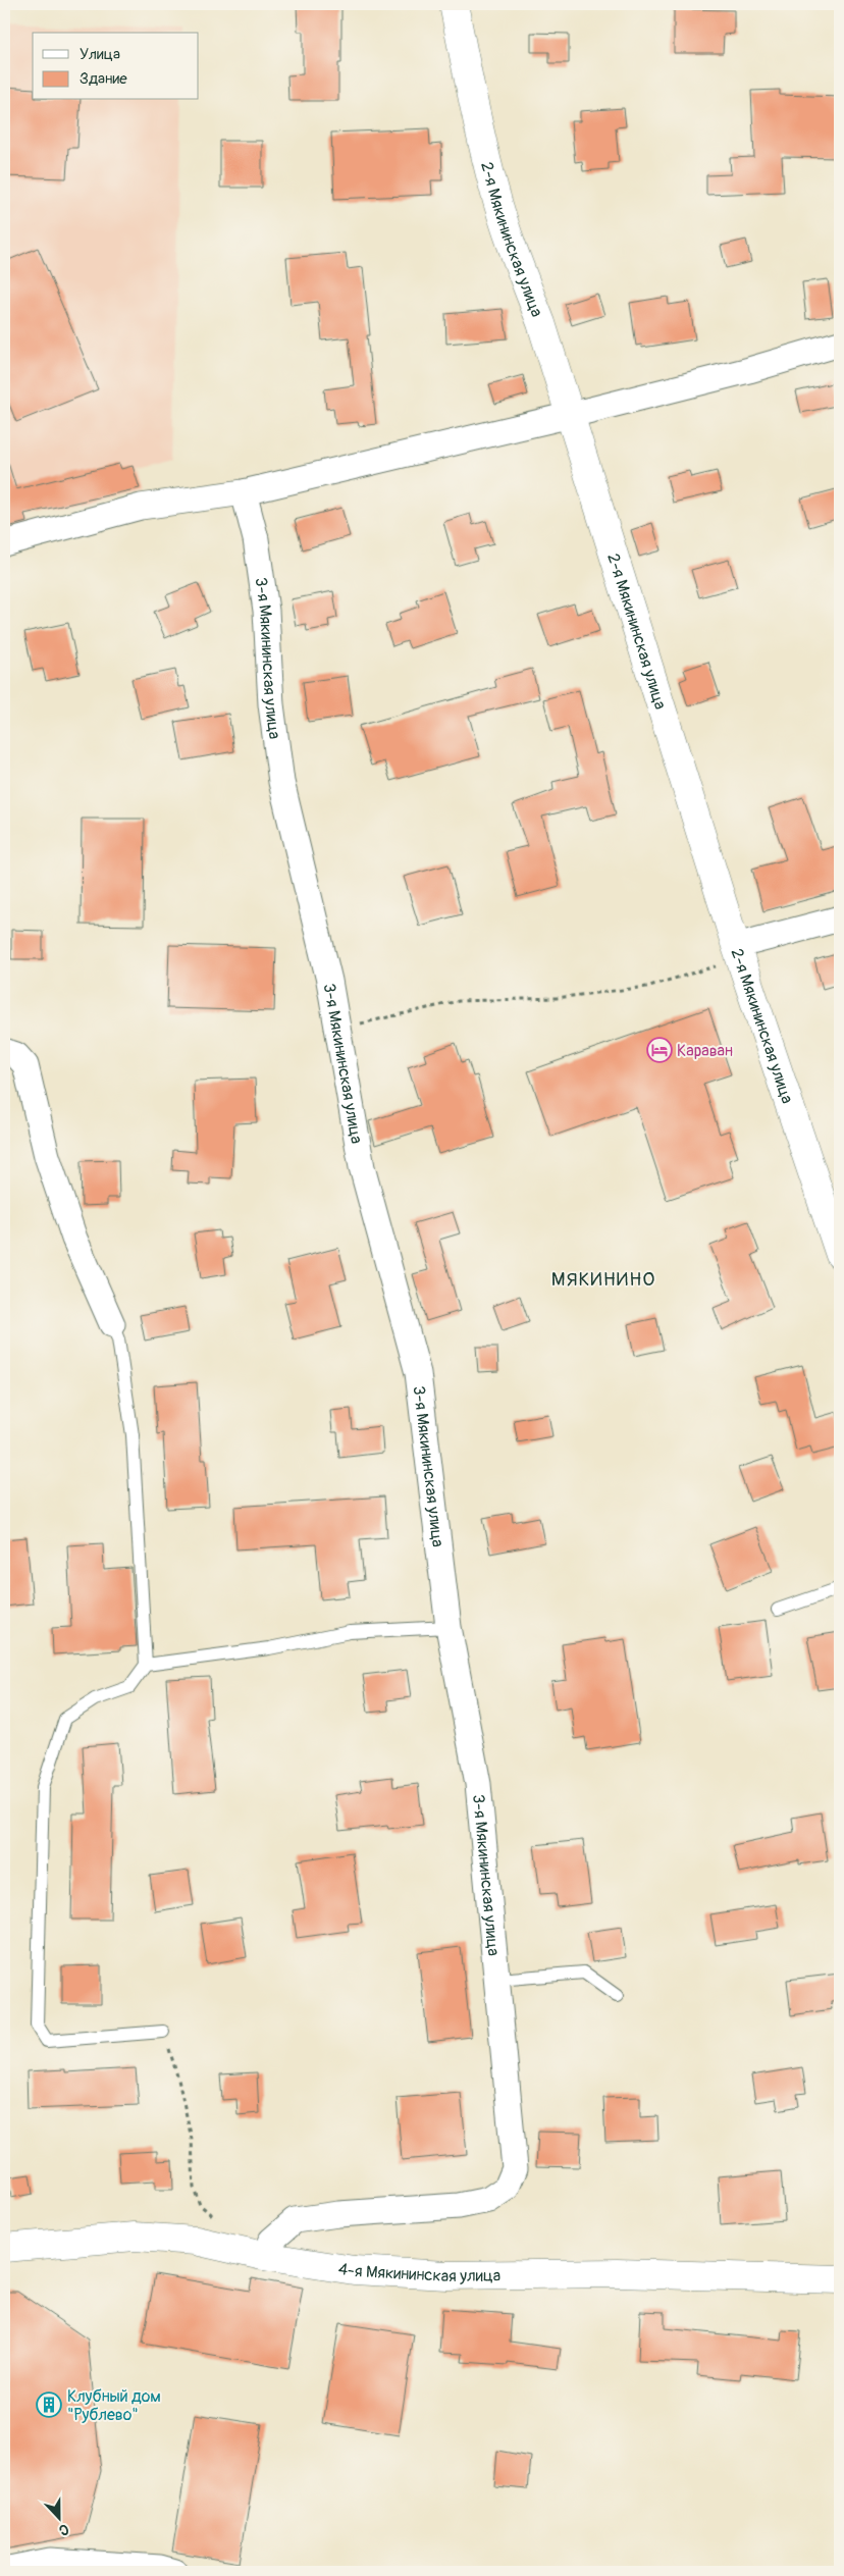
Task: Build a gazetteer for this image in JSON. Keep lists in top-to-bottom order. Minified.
{"streets":{"street":["2-я Мякининская улица","3-я Мякининская улица","4-я Мякининская улица"]},"crossings":[["3-я Мякининская улица","4-я Мякининская улица"]],"districts":["МЯКИНИНО"],"places":{"hotel":["Караван"],"building":["Клубный дом \"Рублево\""]},"legend":["Улица","Здание"],"north":"bottom"}
